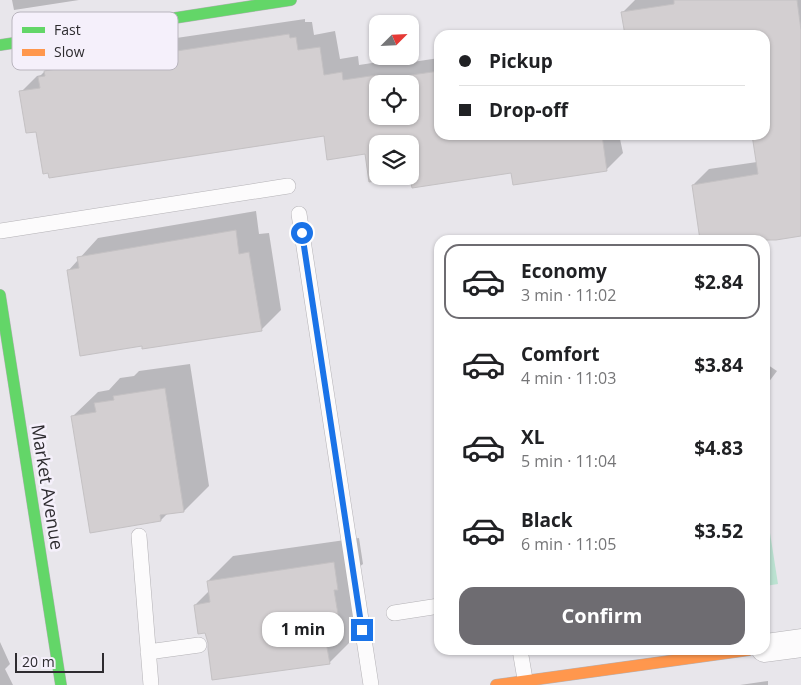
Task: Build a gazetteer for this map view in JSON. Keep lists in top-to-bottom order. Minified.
{"streets":{"street":["Market Avenue"]},"legend":["Fast","Slow"],"scale_bar":"20 m","north":"top right","page":{"banner":["Pickup","Drop-off"],"list":[{"name":"Economy","note":"3 min · 11:02","value":"$2.84"},{"name":"Comfort","note":"4 min · 11:03","value":"$3.84"},{"name":"XL","note":"5 min · 11:04","value":"$4.83"},{"name":"Black","note":"6 min · 11:05","value":"$3.52"}],"buttons":"Confirm","bubble":"1 min","scale":"20 m"}}
